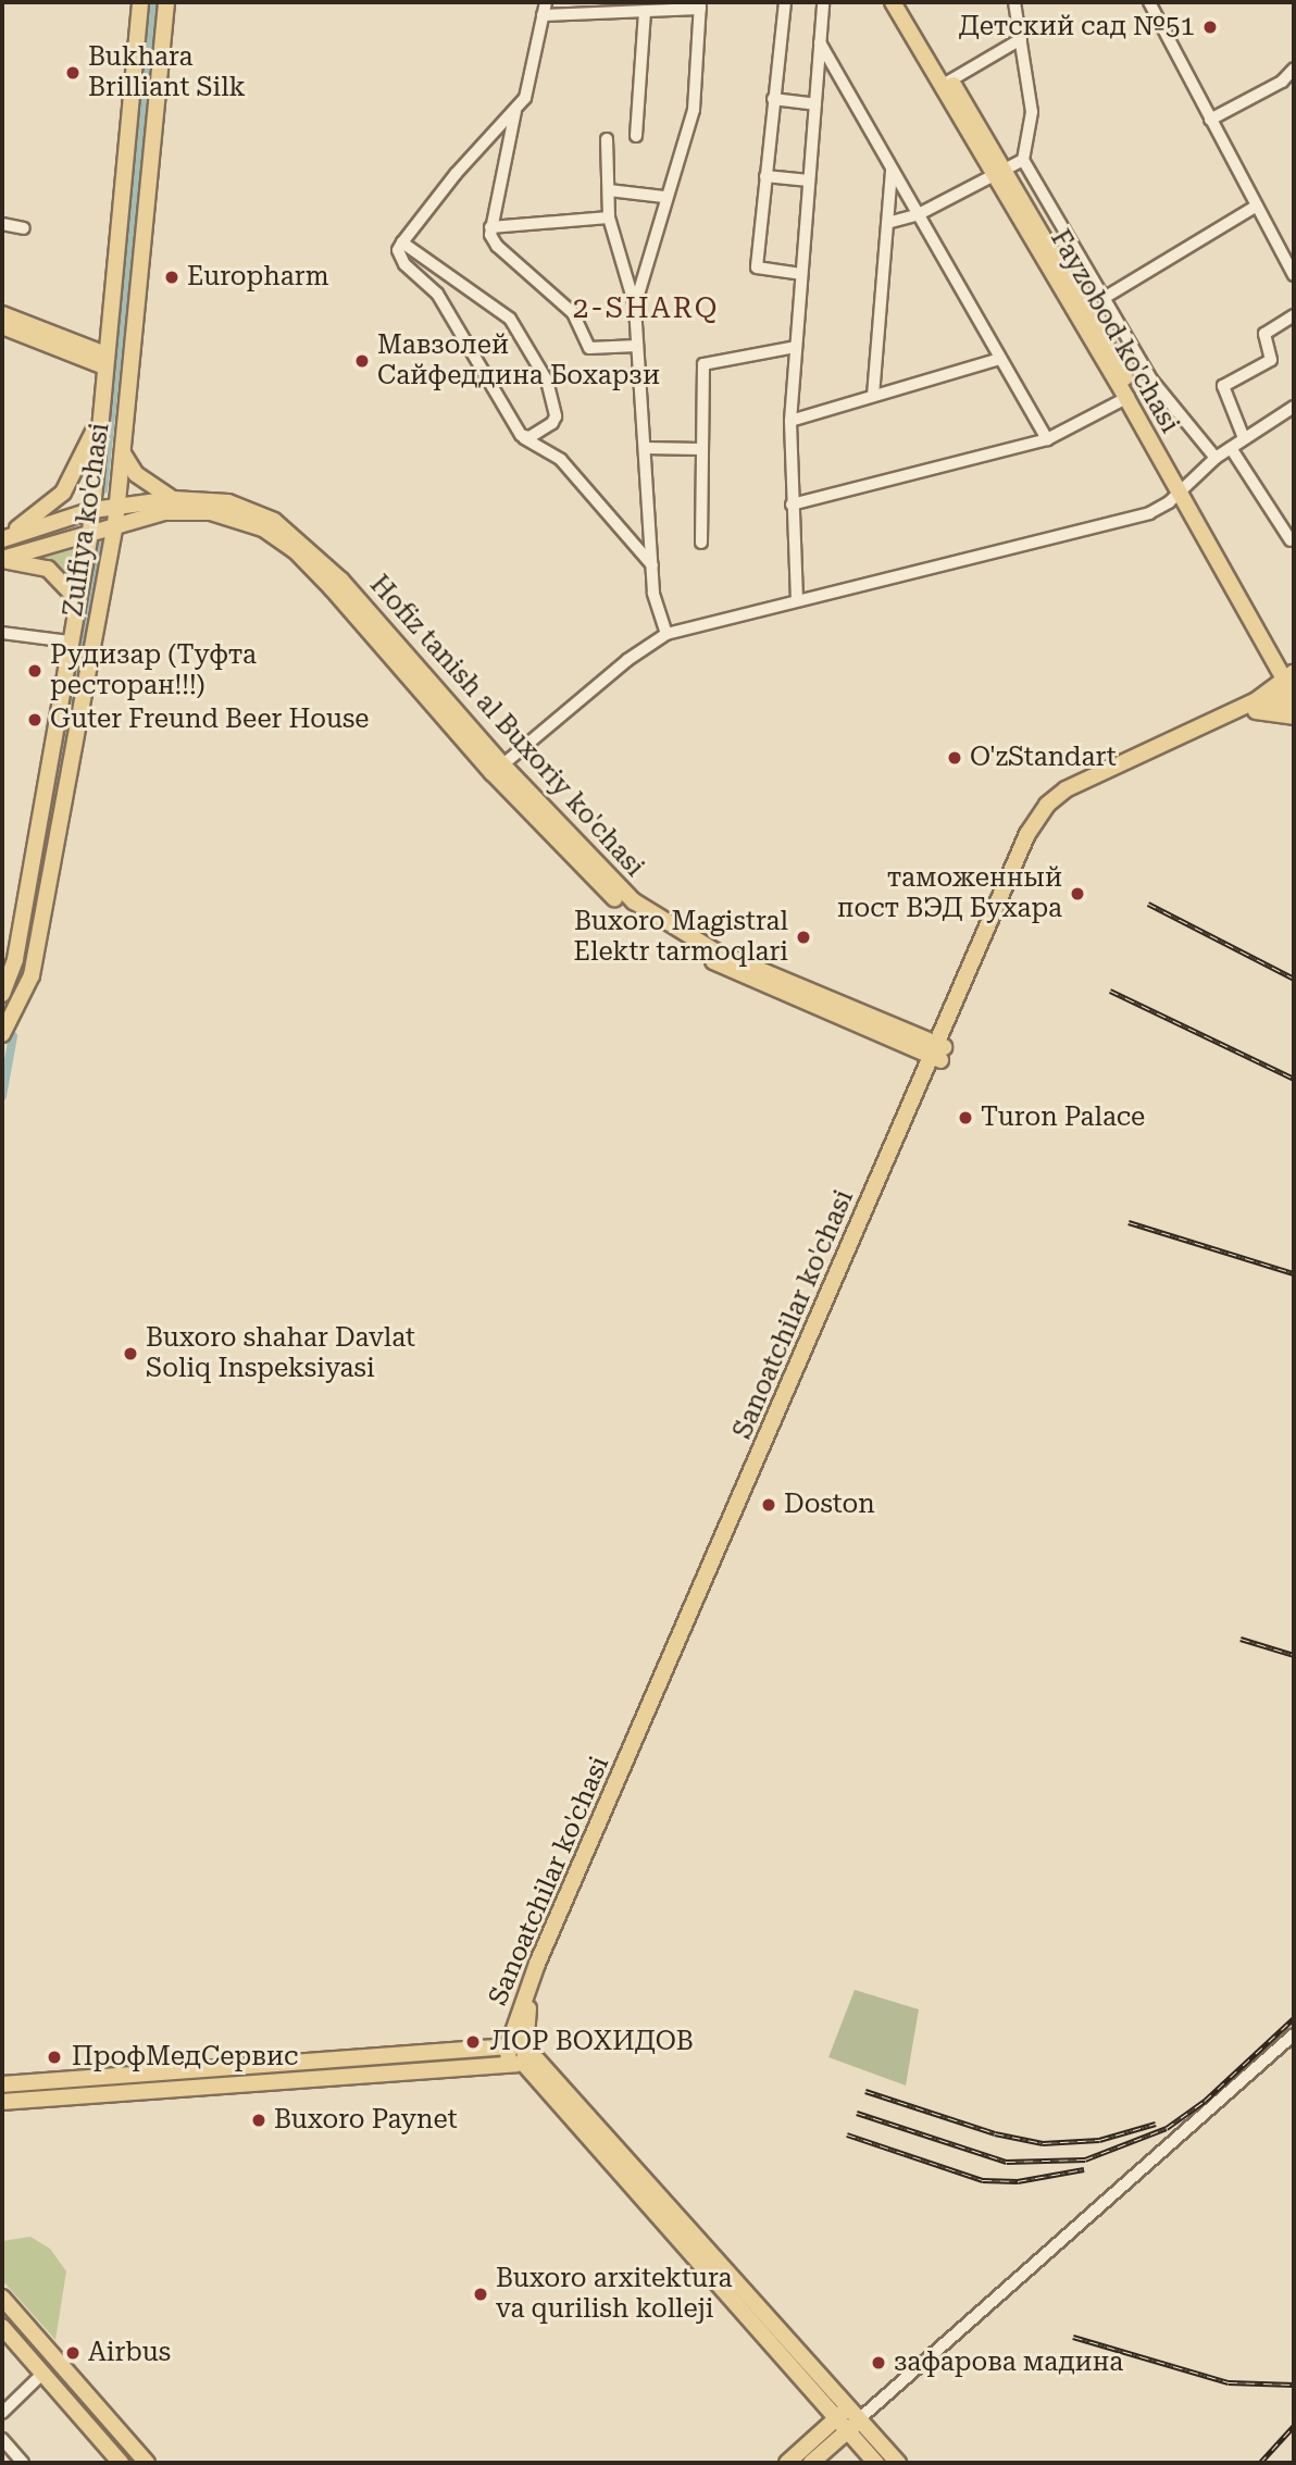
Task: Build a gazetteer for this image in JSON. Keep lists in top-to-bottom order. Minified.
{"streets":{"main road":["Fayzobod ko'chasi","Zulfiya ko'chasi","Hofiz tanish al Buxoriy ko'chasi","Sanoatchilar ko'chasi"]},"crossings":[["Fayzobod ko'chasi","Sanoatchilar ko'chasi"],["Zulfiya ko'chasi","Hofiz tanish al Buxoriy ko'chasi"],["Hofiz tanish al Buxoriy ko'chasi","Sanoatchilar ko'chasi"]],"districts":["2-SHARQ"],"places":["Детский сад №51","Bukhara Brilliant Silk","Europharm","Мавзолей Сайфеддина Бохарзи","Рудизар (Туфта ресторан!!!)","Guter Freund Beer House","O'zStandart","таможенный пост ВЭД Бухара","Buxoro Magistral Elektr tarmoqlari","Turon Palace","Buxoro shahar Davlat Soliq Inspeksiyasi","Doston","ЛОР ВОХИДОВ","ПрофМедСервис","Buxoro Paynet","Buxoro arxitektura va qurilish kolleji","Airbus","зафарова мадина"]}
